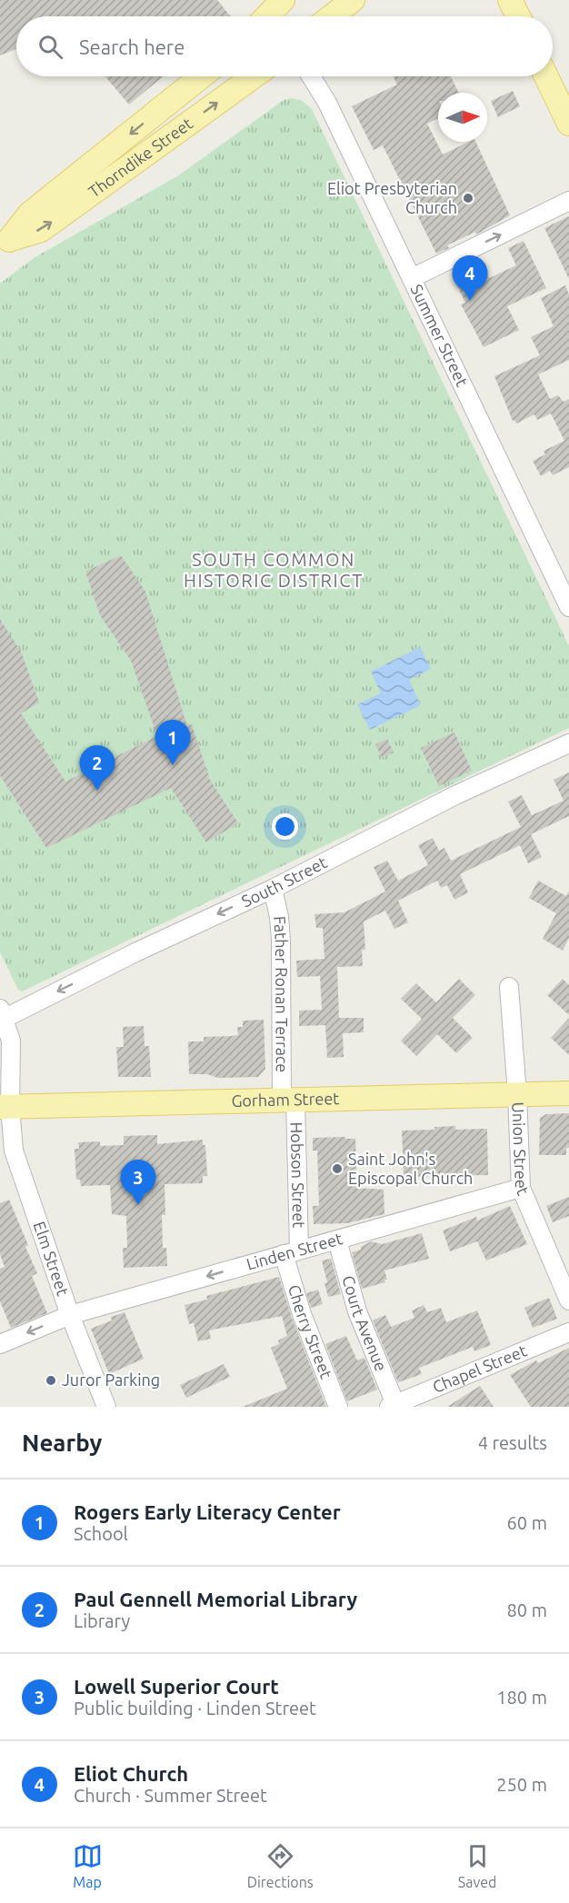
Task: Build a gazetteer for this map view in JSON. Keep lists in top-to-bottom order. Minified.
{"streets":{"main road":["Thorndike Street","Gorham Street"],"street":["Summer Street","South Street","Father Ronan Terrace","Union Street","Hobson Street","Linden Street","Elm Street","Court Avenue","Cherry Street","Chapel Street"]},"crossings":[["South Street","Father Ronan Terrace"],["South Street","Elm Street"],["Father Ronan Terrace","Gorham Street"],["Father Ronan Terrace","Hobson Street"],["Gorham Street","Union Street"],["Gorham Street","Hobson Street"],["Gorham Street","Elm Street"],["Union Street","Linden Street"],["Hobson Street","Linden Street"],["Hobson Street","Cherry Street"],["Linden Street","Elm Street"],["Linden Street","Court Avenue"],["Linden Street","Cherry Street"],["Court Avenue","Chapel Street"]],"one_way":["South Street","Linden Street"],"districts":["SOUTH COMMON HISTORIC DISTRICT"],"places":["Eliot Presbyterian Church","Saint John's Episcopal Church","Juror Parking"],"north":"right","page":{"search":"Search here","pins":["4","1","2","3"],"heading":["Nearby","4 results"],"list":[{"mark":"1","name":"Rogers Early Literacy Center","note":"School","value":"60 m"},{"mark":"2","name":"Paul Gennell Memorial Library","note":"Library","value":"80 m"},{"mark":"3","name":"Lowell Superior Court","note":"Public building · Linden Street","value":"180 m"},{"mark":"4","name":"Eliot Church","note":"Church · Summer Street","value":"250 m"}],"nav":["Map","Directions","Saved"]}}
